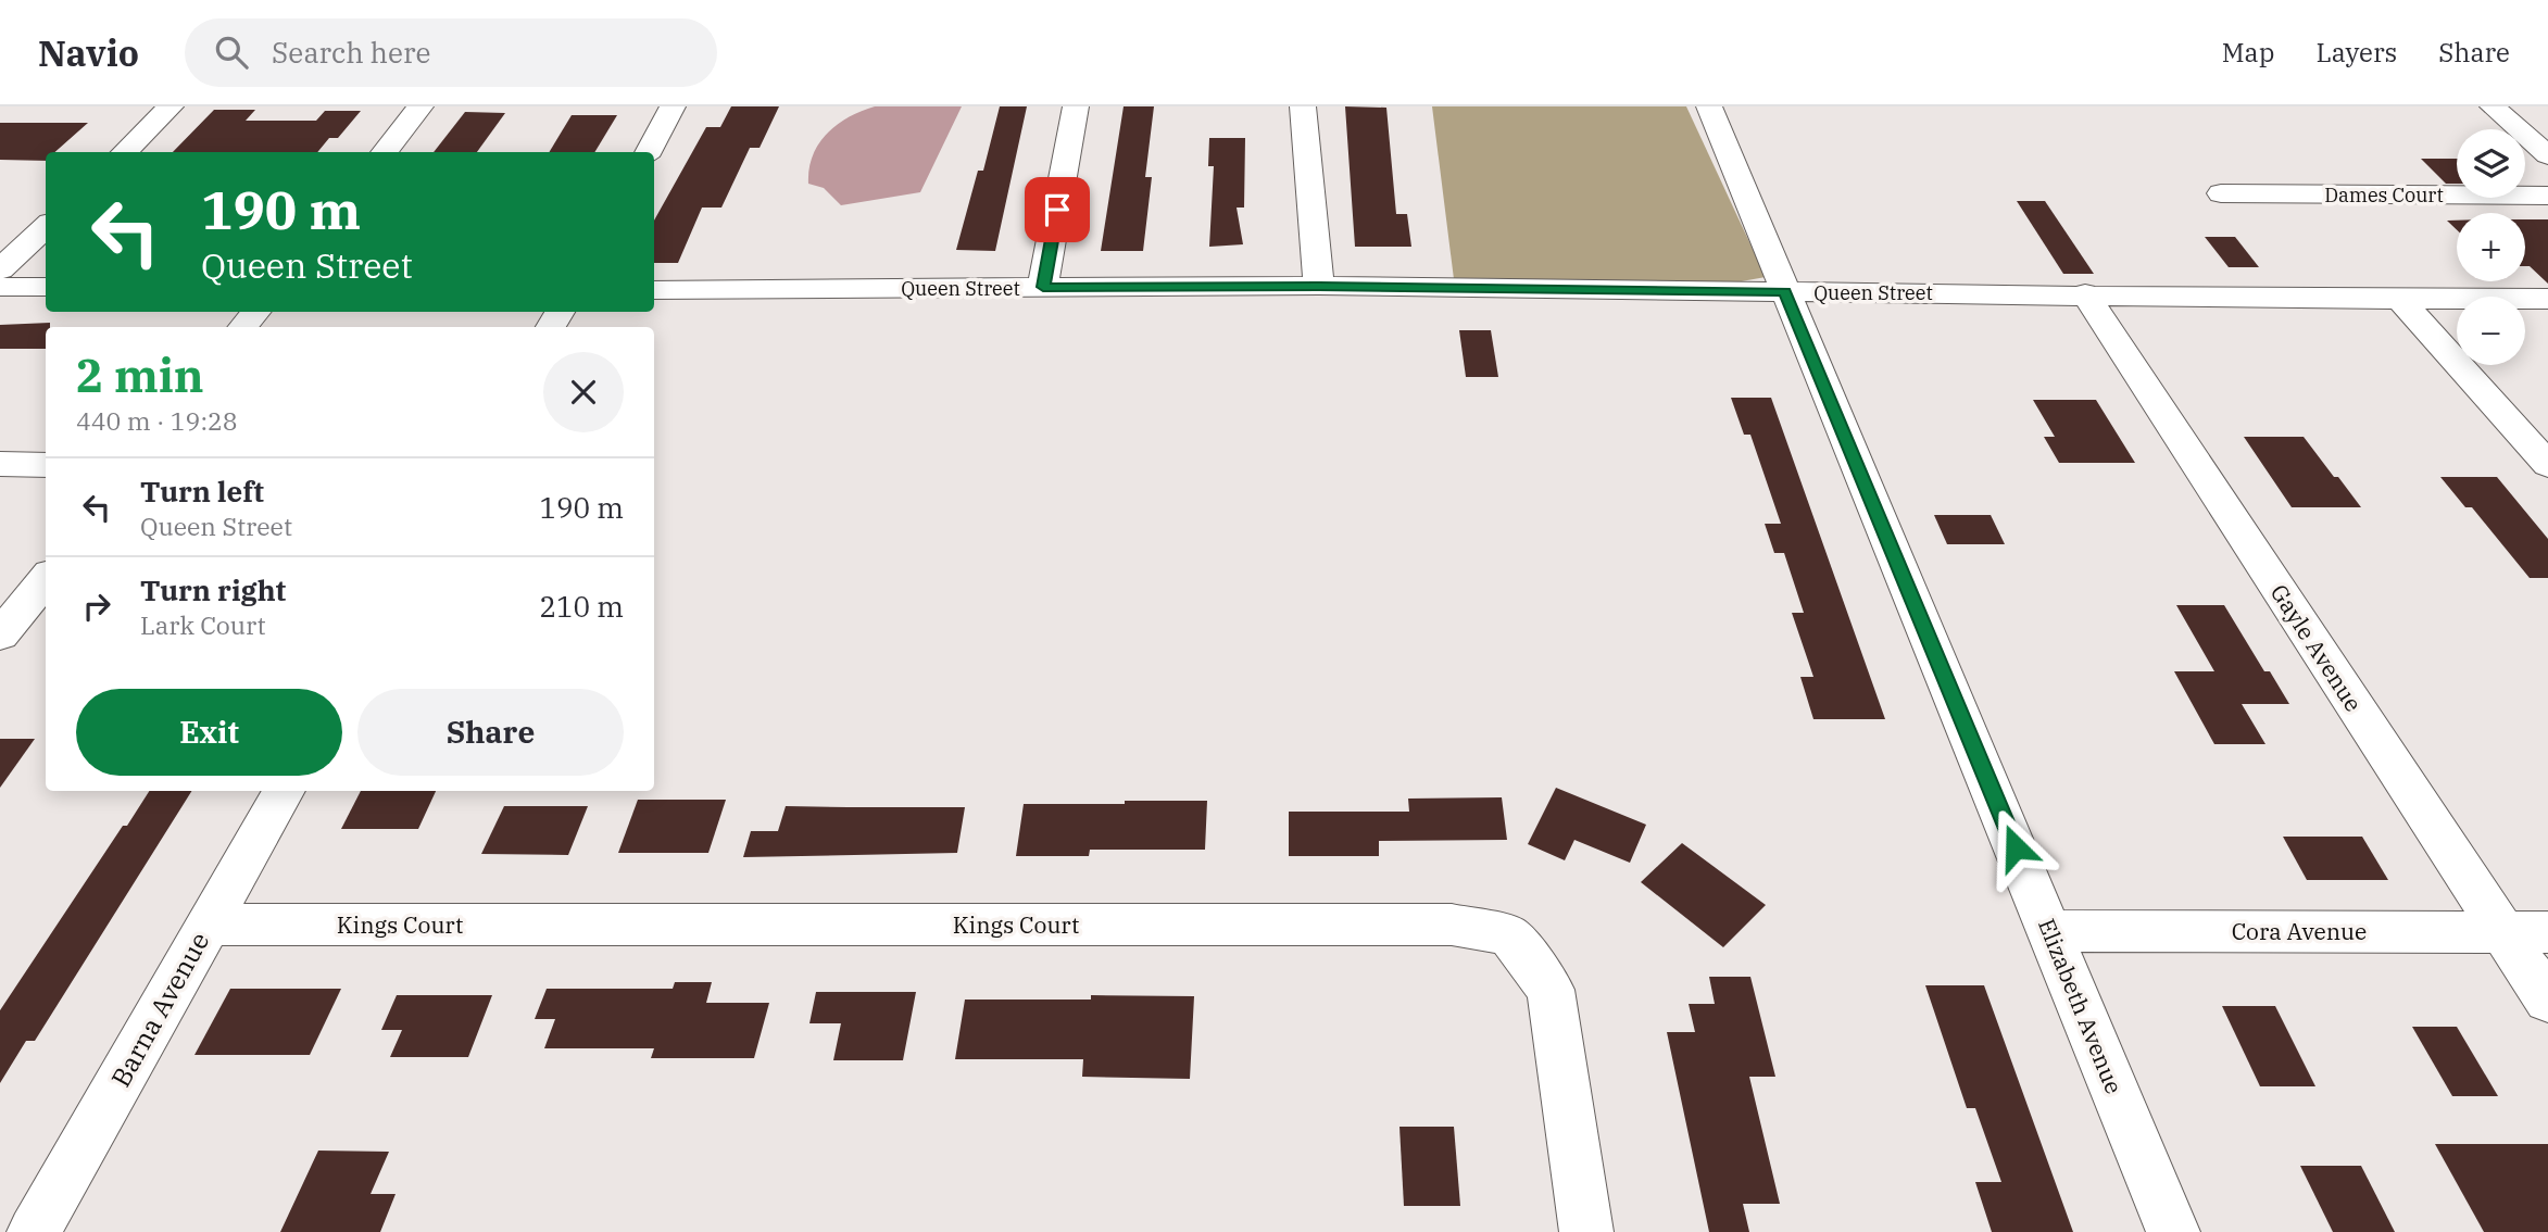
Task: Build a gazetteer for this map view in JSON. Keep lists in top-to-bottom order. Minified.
{"streets":{"street":["Dames Court","Queen Street","Gayle Avenue","Kings Court","Cora Avenue","Elizabeth Avenue","Barna Avenue"]},"crossings":[["Queen Street","Gayle Avenue"],["Queen Street","Elizabeth Avenue"],["Gayle Avenue","Cora Avenue"],["Kings Court","Barna Avenue"],["Cora Avenue","Elizabeth Avenue"]],"page":{"header":"Navio","search":"Search here","nav":["Map","Layers","Share"],"map_buttons":["+","−"],"turn":["190 m","Queen Street"],"heading":["2 min","440 m · 19:28"],"list":[{"name":"Turn left","note":"Queen Street","value":"190 m"},{"name":"Turn right","note":"Lark Court","value":"210 m"}],"buttons":["Exit","Share"]}}
